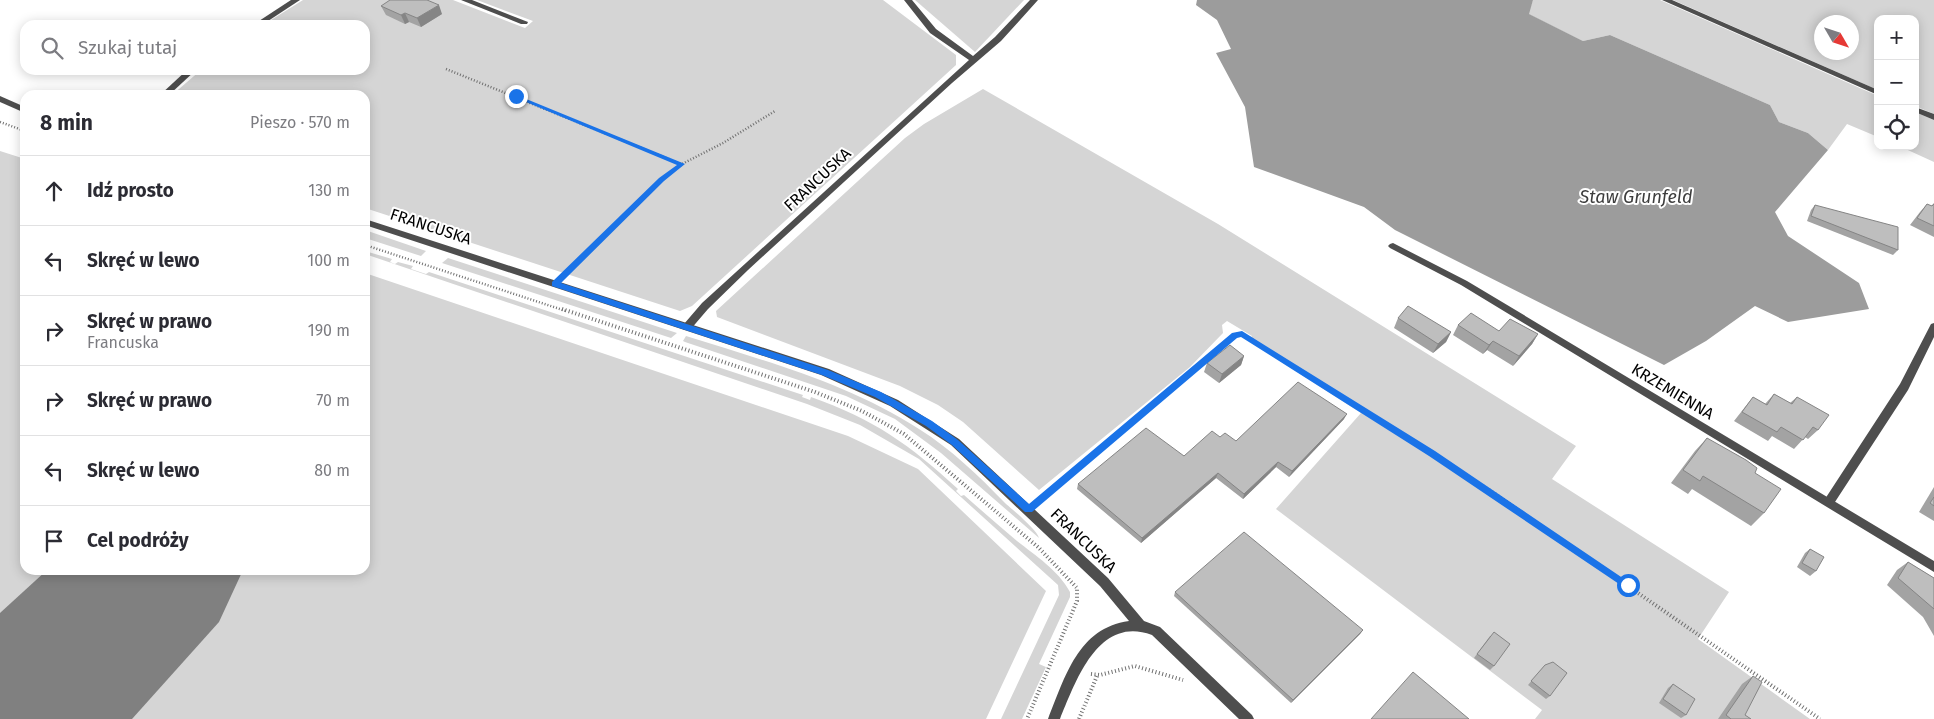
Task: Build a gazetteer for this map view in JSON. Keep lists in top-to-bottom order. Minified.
{"streets":{"street":["FRANCUSKA","KRZEMIENNA"]},"water":["Staw Grunfeld"],"north":"bottom right","page":{"map_buttons":["+","−"],"search":"Szukaj tutaj","heading":["8 min","Pieszo · 570 m"],"list":[["Idź prosto","130 m"],["Skręć w lewo","100 m"],["Skręć w prawo","Francuska","190 m"],["Skręć w prawo","70 m"],["Skręć w lewo","80 m"],"Cel podróży"]}}
